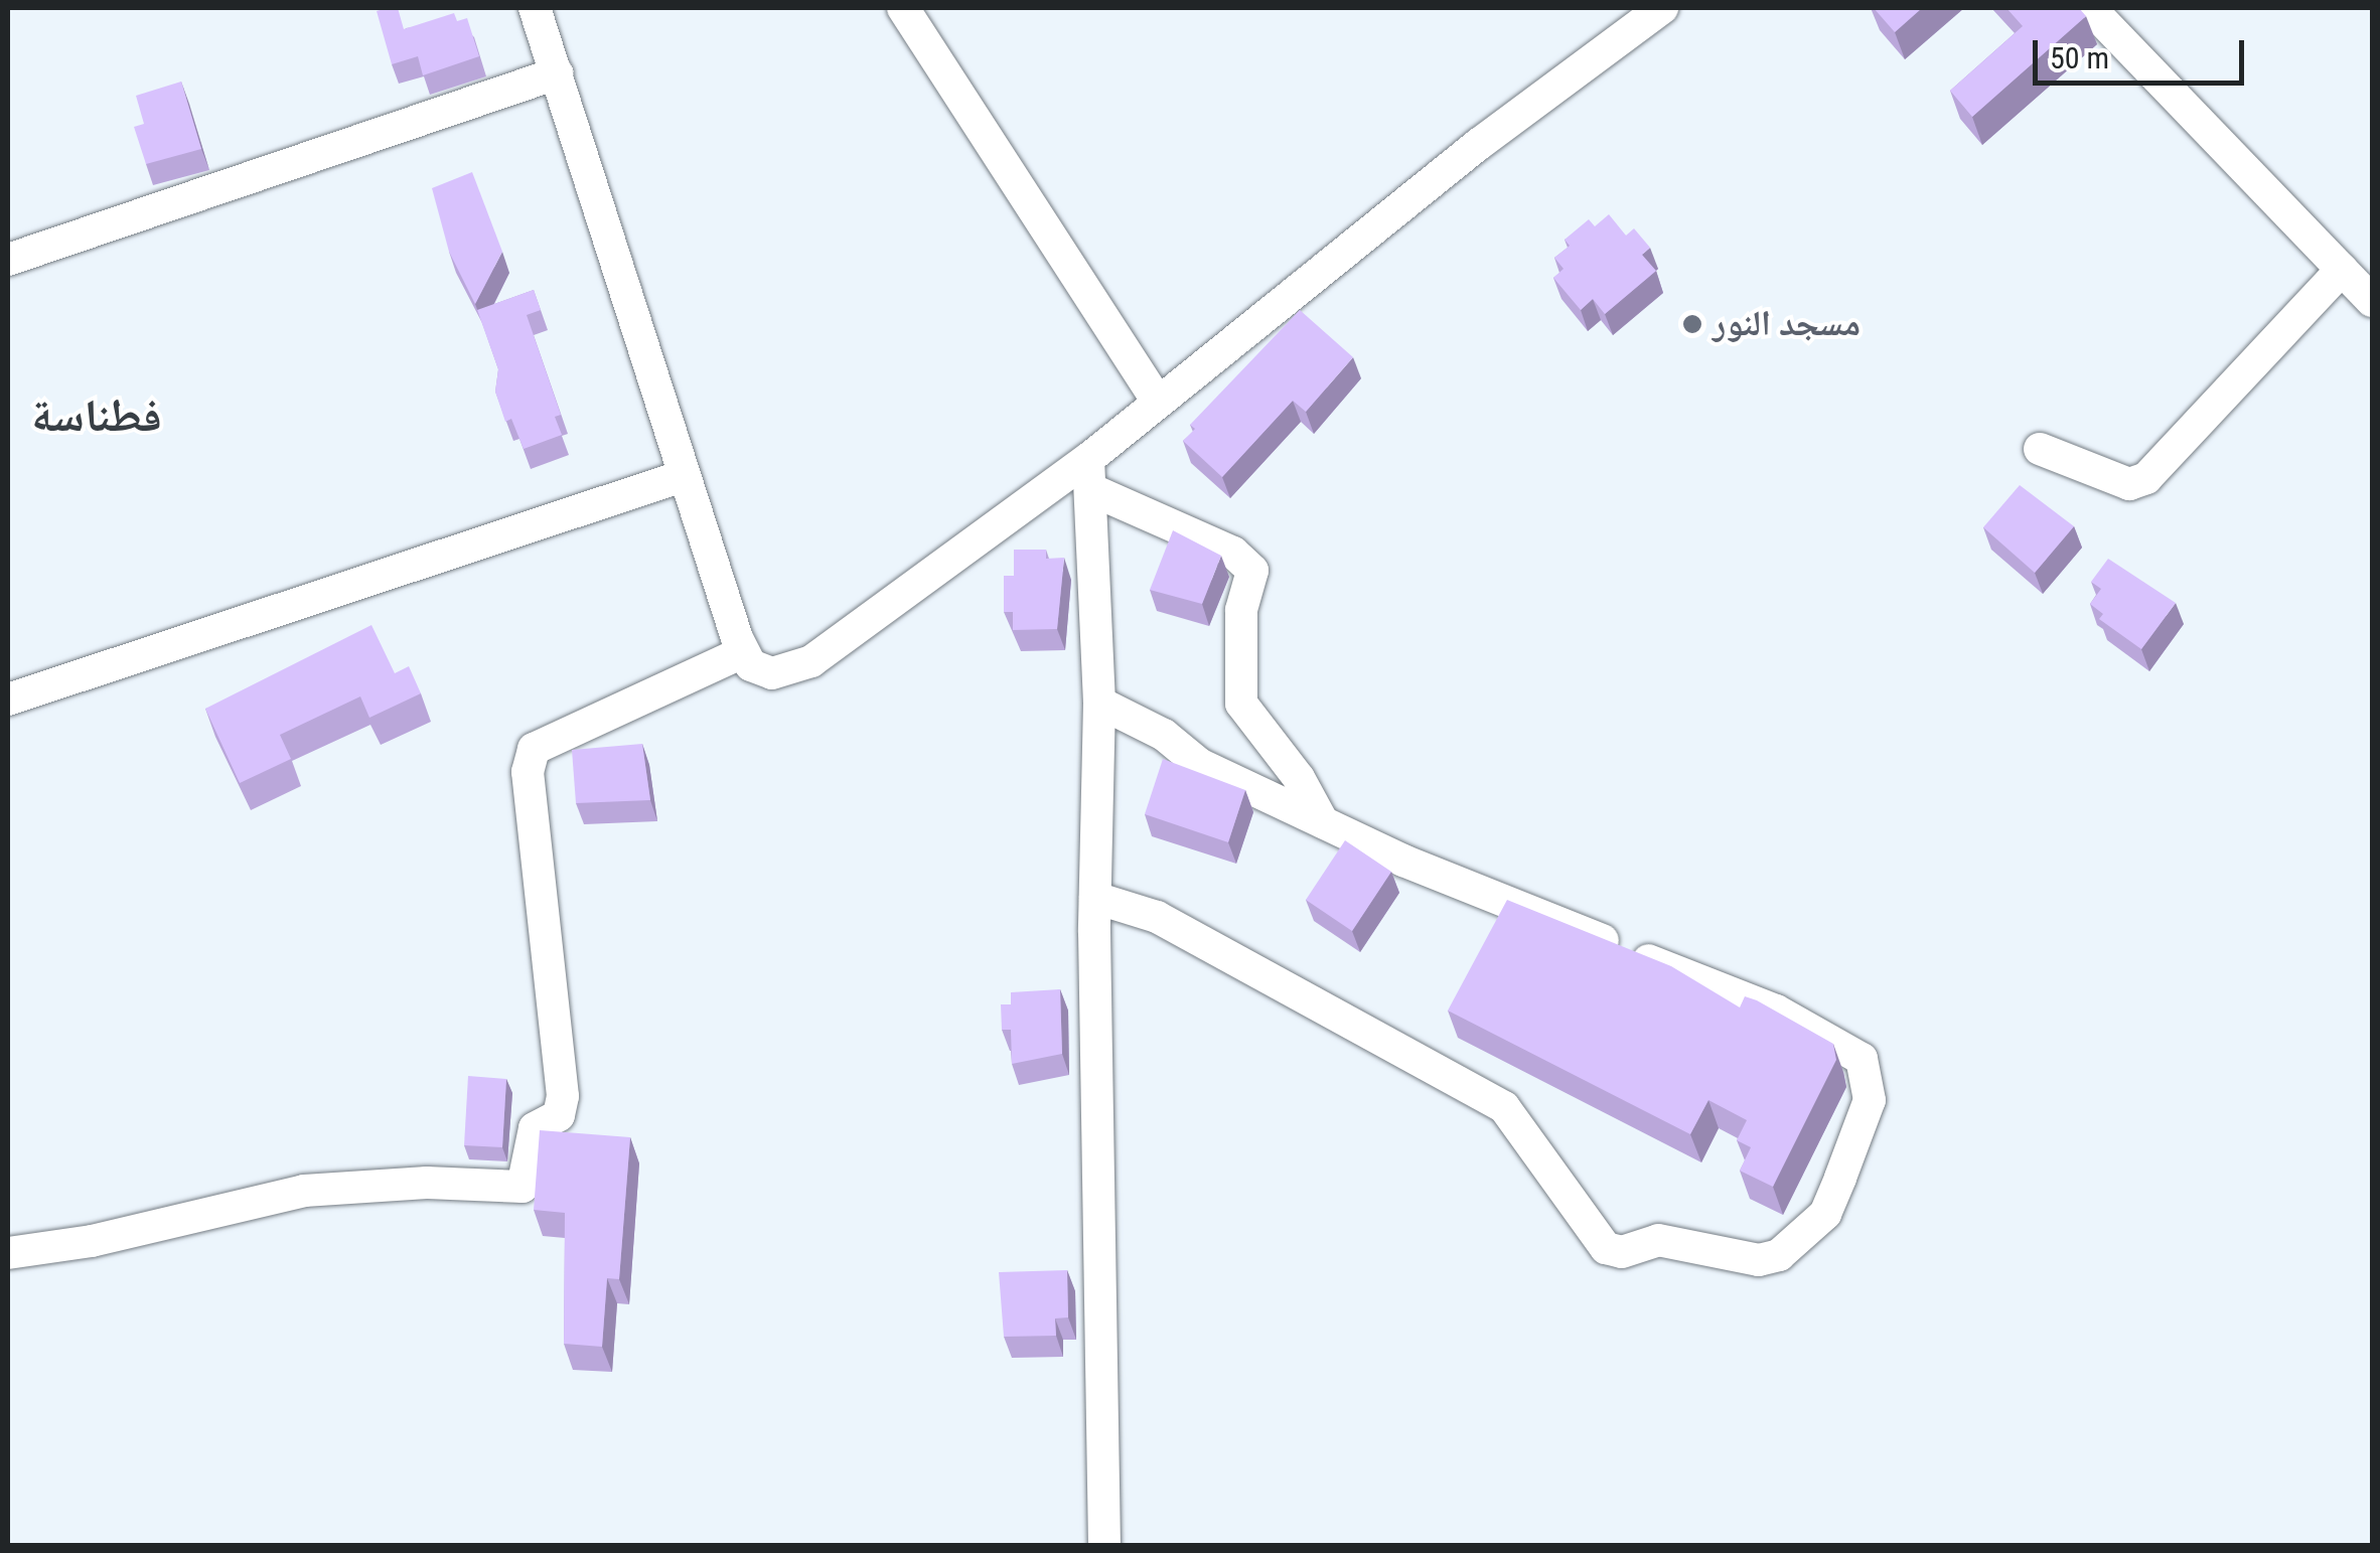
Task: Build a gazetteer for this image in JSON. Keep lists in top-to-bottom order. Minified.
{"districts":["فطناسة"],"places":["مسجد النور"],"scale_bar":"50 m"}
